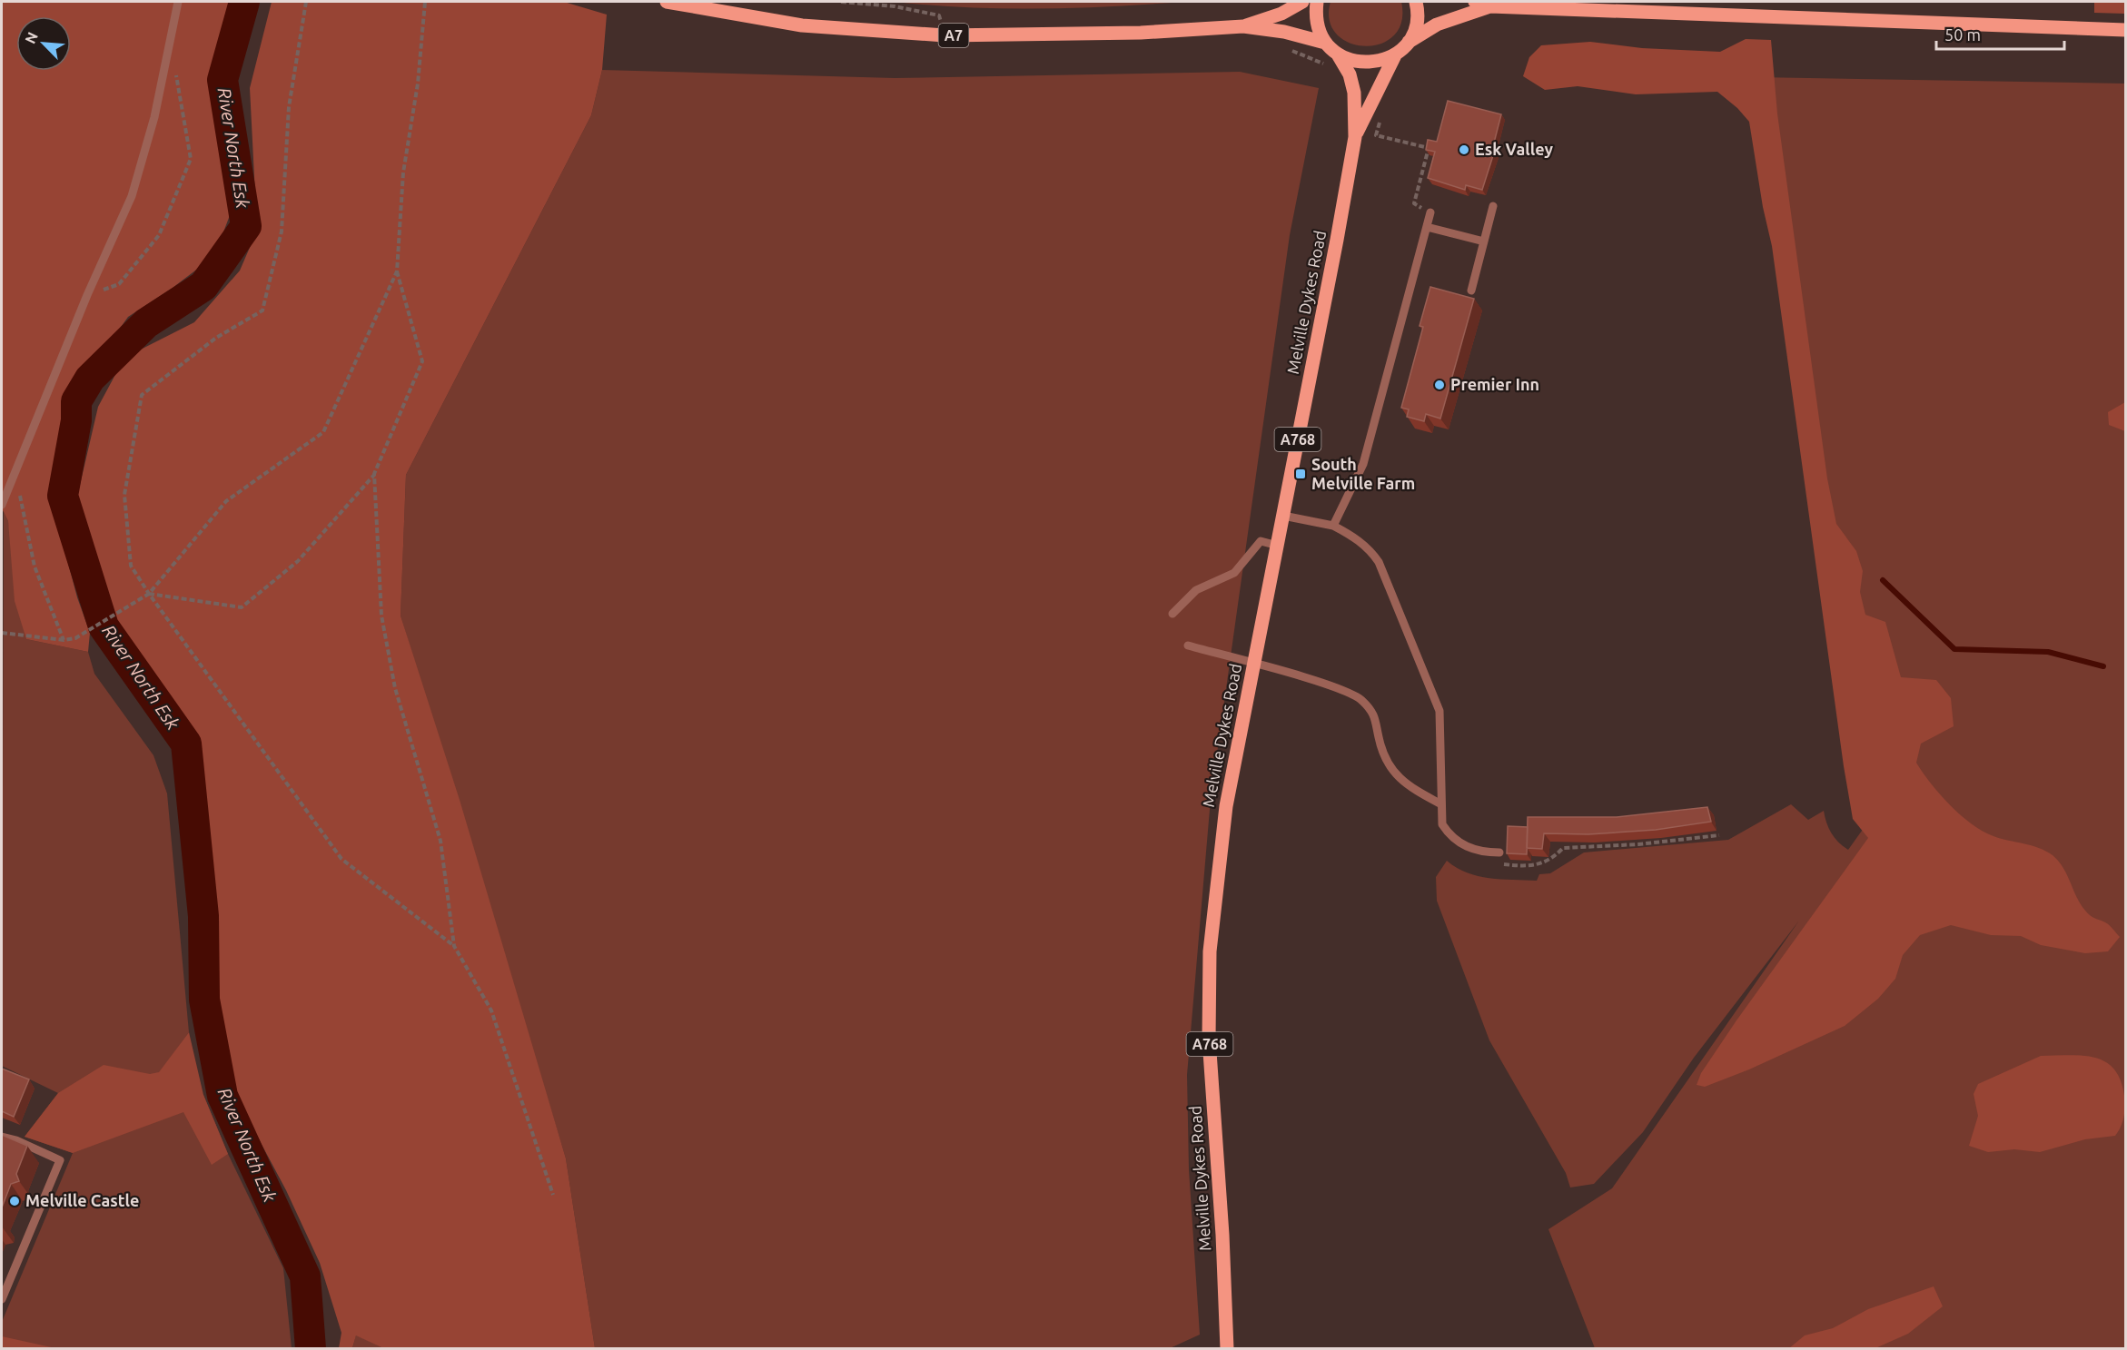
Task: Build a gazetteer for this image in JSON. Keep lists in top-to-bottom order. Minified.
{"streets":{"main road":["A7","Melville Dykes Road","A768"]},"water":["River North Esk"],"places":{"other":["Esk Valley","Premier Inn","Melville Castle"],"transit":["South Melville Farm"]},"scale_bar":"50 m","north":"top left"}
